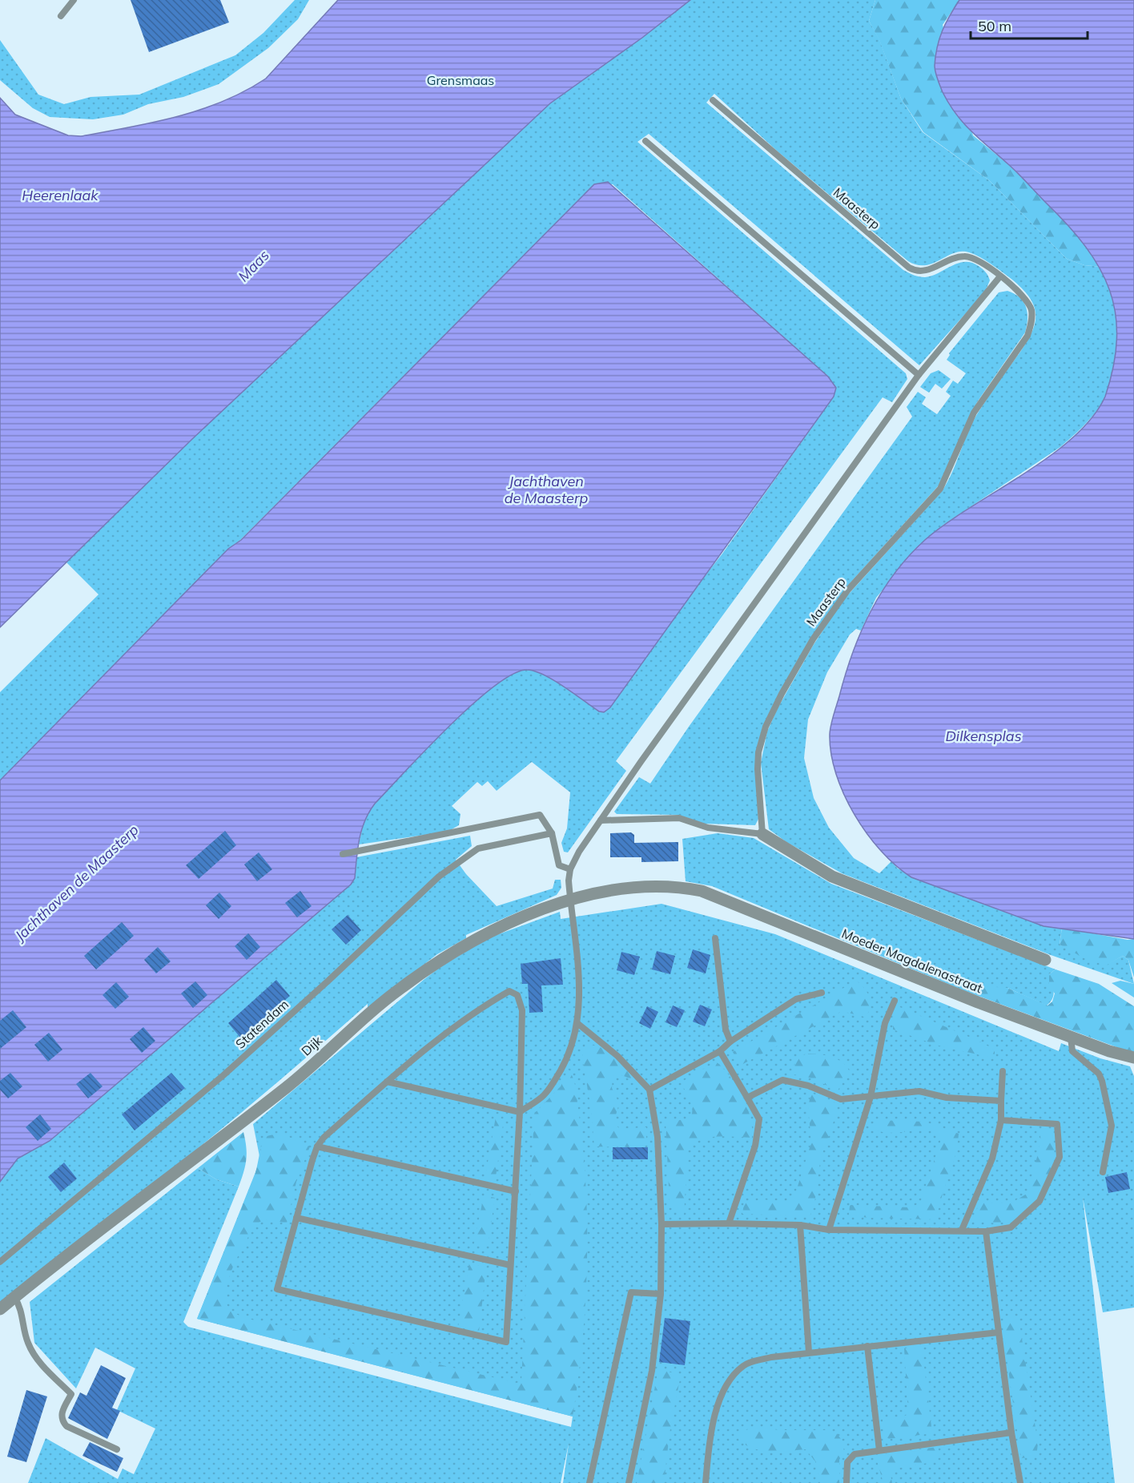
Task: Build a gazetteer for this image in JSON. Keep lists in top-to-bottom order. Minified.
{"streets":{"street":["Moeder Magdalenastraat","Dijk"],"lane":["Maasterp","Statendam"]},"crossings":[["Moeder Magdalenastraat","Dijk"]],"water":["Heerenlaak","Maas","Jachthaven de Maasterp","Dilkensplas"],"parks":["Grensmaas"],"scale_bar":"50 m"}
